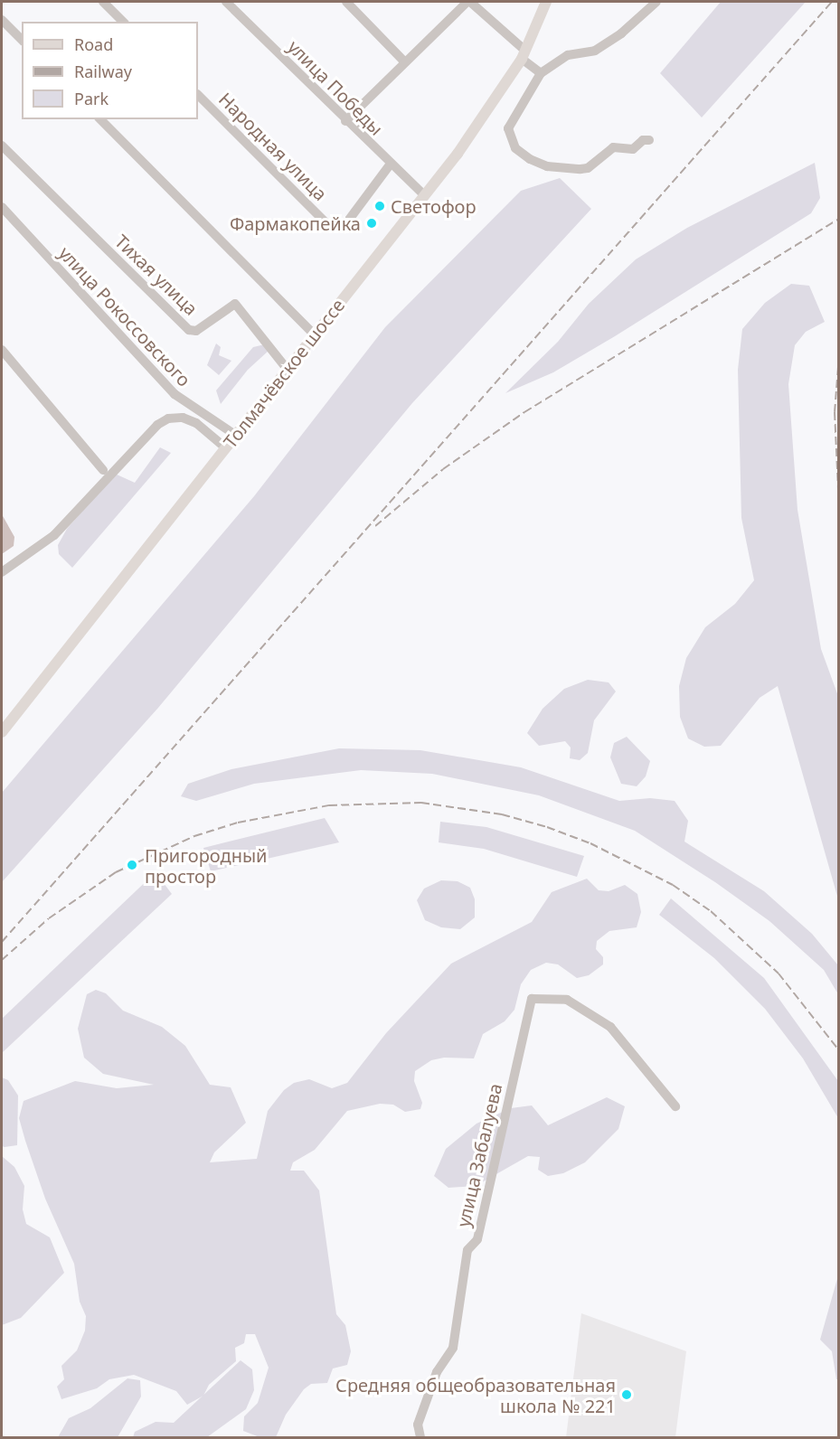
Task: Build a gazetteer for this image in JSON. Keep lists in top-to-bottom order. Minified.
{"streets":{"main road":["Толмачёвское шоссе"],"street":["улица Победы","Народная улица","Тихая улица","улица Рокоссовского","улица Забалуева"]},"crossings":[["улица Победы","Народная улица"],["улица Победы","Толмачёвское шоссе"],["Тихая улица","Толмачёвское шоссе"],["улица Рокоссовского","Толмачёвское шоссе"]],"places":["Светофор","Фармакопейка","Пригородный простор","Средняя общеобразовательная школа № 221"],"legend":["Road","Railway","Park"]}
